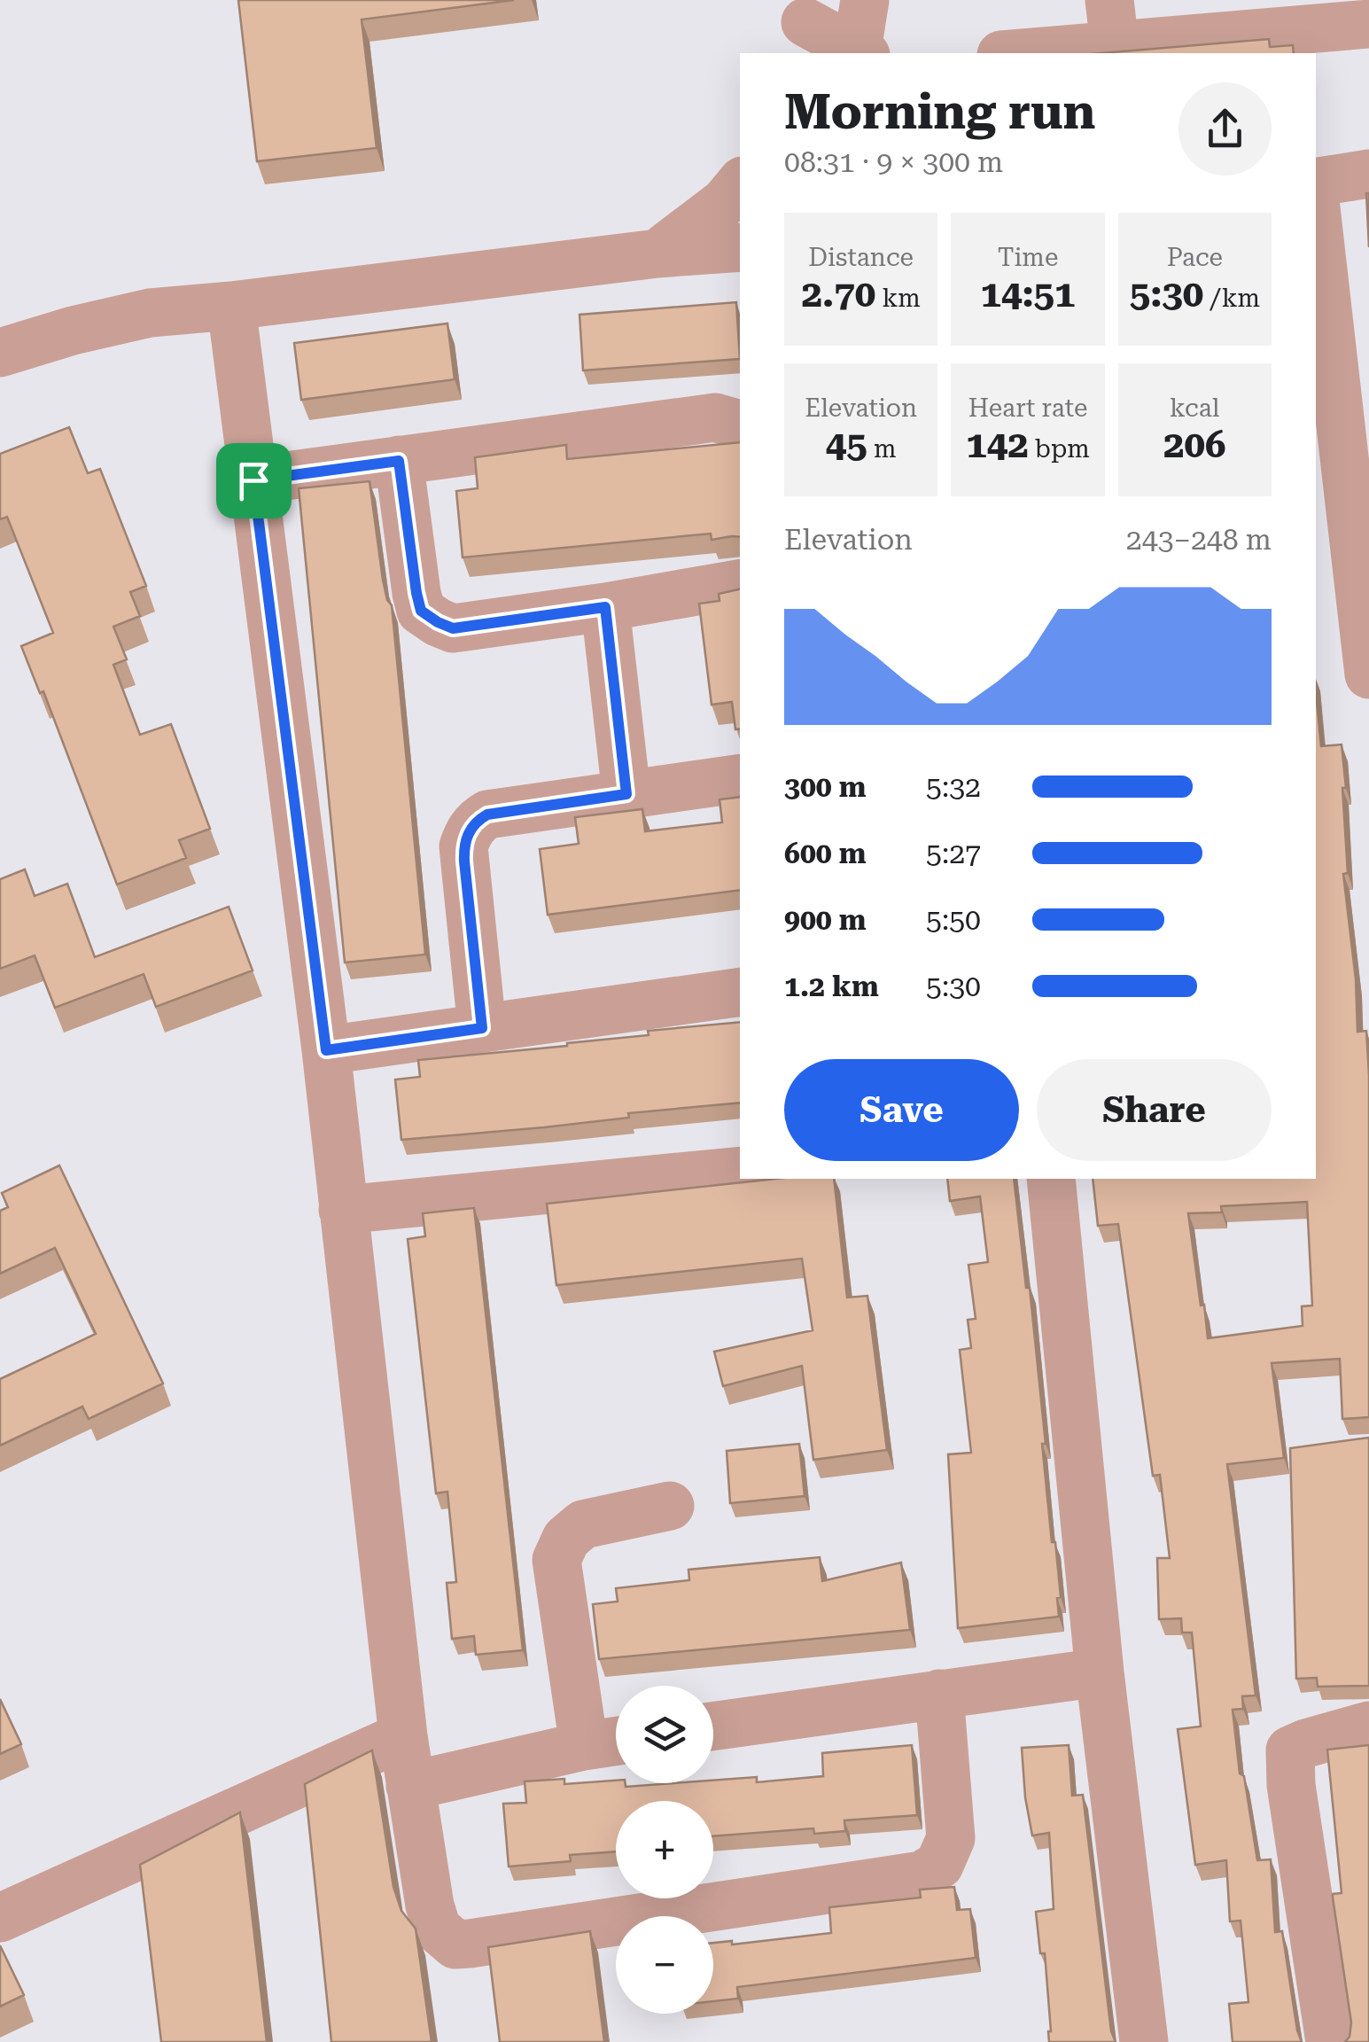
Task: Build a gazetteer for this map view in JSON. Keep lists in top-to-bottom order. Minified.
{"page":{"heading":["Morning run","08:31 · 9 × 300 m"],"stats":[["Distance","2.70 km"],["Time","14:51"],["Pace","5:30 /km"],["Elevation","45 m"],["Heart rate","142 bpm"],["kcal","206"]],"chart":["Elevation","243–248 m"],"list":[{"name":"300 m","note":"5:32"},{"name":"600 m","note":"5:27"},{"name":"900 m","note":"5:50"},{"name":"1.2 km","note":"5:30"}],"buttons":["Save","Share"],"map_buttons":["+","−"]}}
